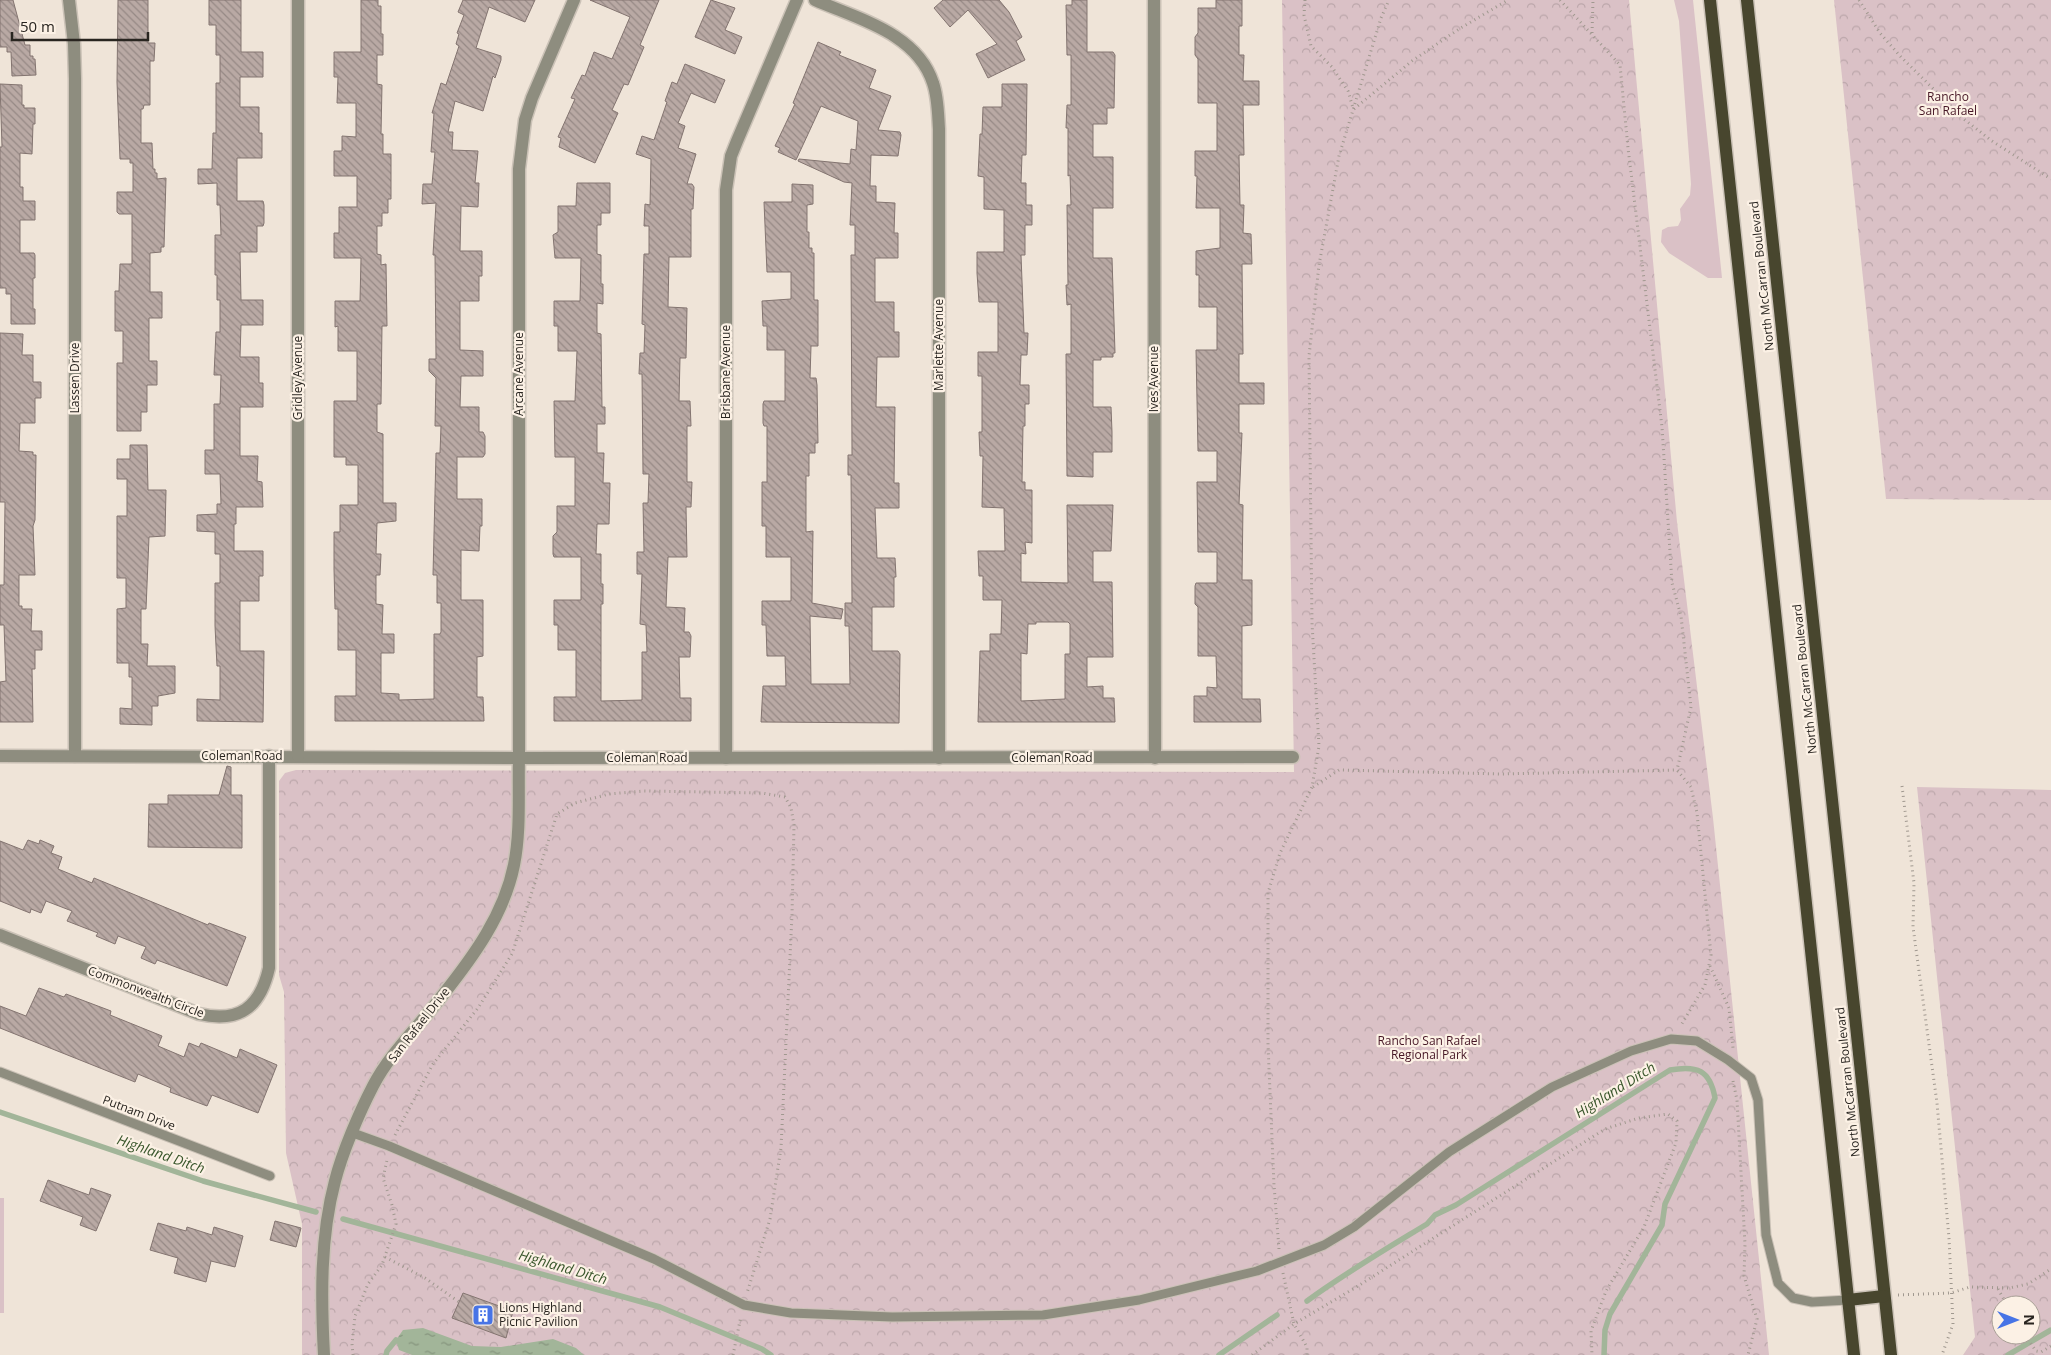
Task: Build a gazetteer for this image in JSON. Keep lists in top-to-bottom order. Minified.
{"streets":{"main road":["North McCarran Boulevard"],"street":["Marlette Avenue","Brisbane Avenue","Arcane Avenue","Lassen Drive","Gridley Avenue","Ives Avenue","Coleman Road","Commonwealth Circle","San Rafael Drive"],"lane":["Putnam Drive"]},"crossings":[["Marlette Avenue","Coleman Road"],["Brisbane Avenue","Coleman Road"],["Arcane Avenue","Coleman Road"],["Arcane Avenue","San Rafael Drive"],["Lassen Drive","Coleman Road"],["Gridley Avenue","Coleman Road"],["Ives Avenue","Coleman Road"],["Coleman Road","Commonwealth Circle"],["Coleman Road","San Rafael Drive"]],"water":["Highland Ditch"],"parks":["Rancho San Rafael","Rancho San Rafael Regional Park"],"places":{"building":["Lions Highland Picnic Pavilion"]},"scale_bar":"50 m","north":"right"}
